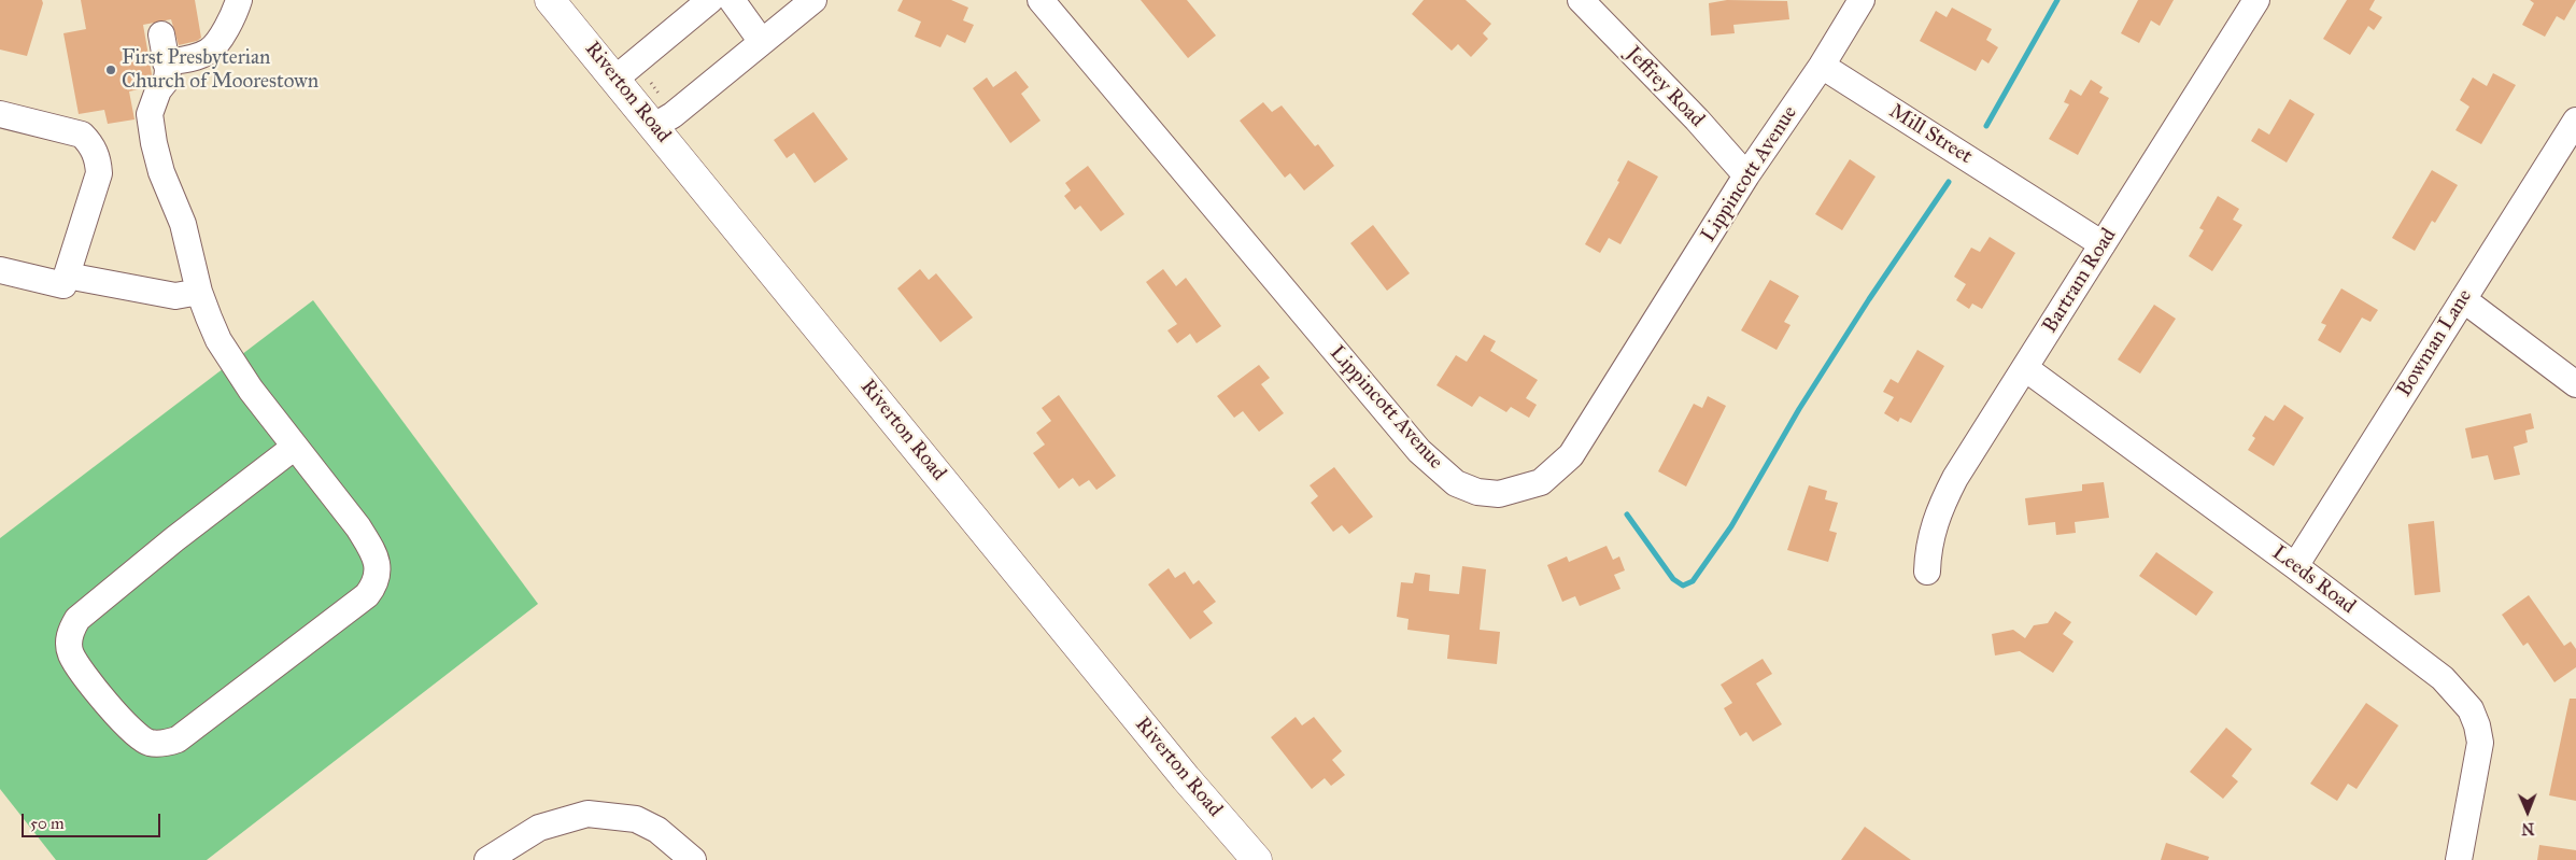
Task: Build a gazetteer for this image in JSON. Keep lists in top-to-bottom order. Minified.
{"streets":{"main road":["Riverton Road"],"street":["Jeffrey Road","Mill Street","Lippincott Avenue","Bartram Road","Bowman Lane","Leeds Road"]},"crossings":[["Jeffrey Road","Lippincott Avenue"],["Mill Street","Lippincott Avenue"],["Mill Street","Bartram Road"],["Bartram Road","Leeds Road"],["Bowman Lane","Leeds Road"]],"places":["First Presbyterian Church of Moorestown"],"scale_bar":"50 m","north":"bottom"}
